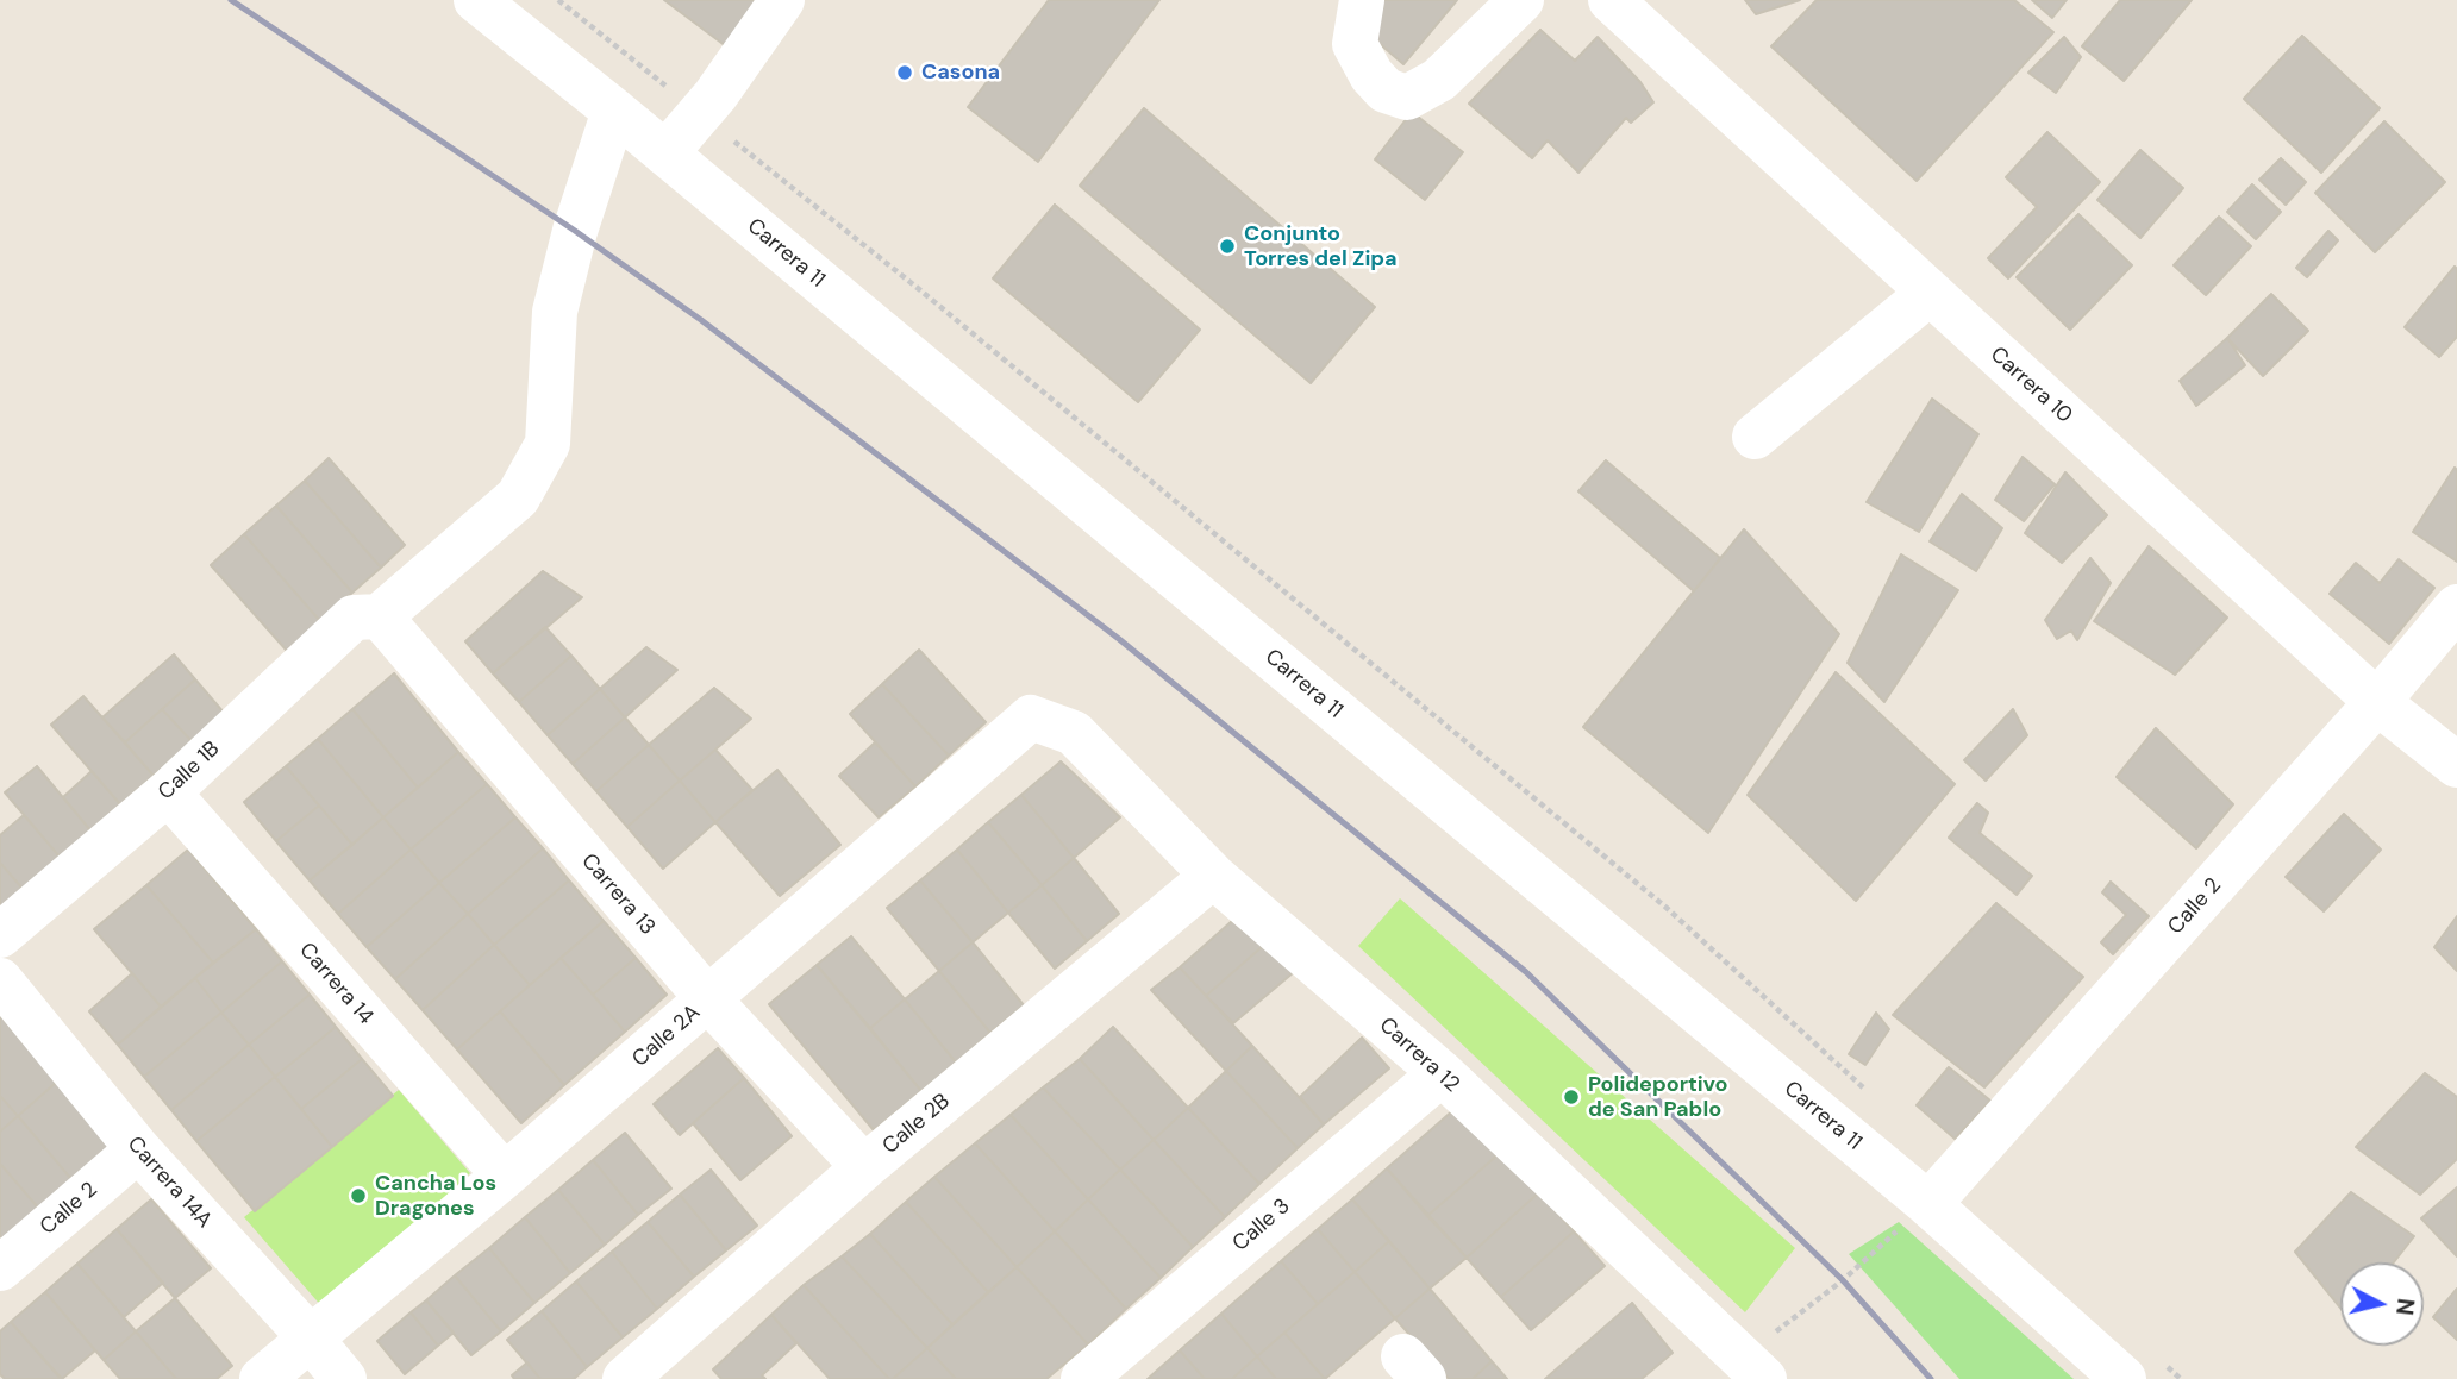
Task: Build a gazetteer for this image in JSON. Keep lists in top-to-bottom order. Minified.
{"streets":{"street":["Carrera 11","Carrera 10","Calle 1B","Carrera 13","Calle 2","Carrera 14","Calle 2A","Carrera 12","Calle 2B","Carrera 14A","Calle 3"]},"crossings":[["Carrera 11","Calle 2"],["Carrera 10","Calle 2"],["Calle 1B","Carrera 13"],["Calle 1B","Carrera 14"],["Carrera 13","Calle 2A"],["Carrera 13","Calle 2B"],["Calle 2","Carrera 14A"],["Carrera 14","Calle 2A"],["Calle 2A","Carrera 12"],["Calle 2A","Carrera 14A"],["Carrera 12","Calle 2B"],["Carrera 12","Calle 3"]],"places":["Casona","Conjunto Torres del Zipa","Polideportivo de San Pablo","Cancha Los Dragones"],"north":"right"}
